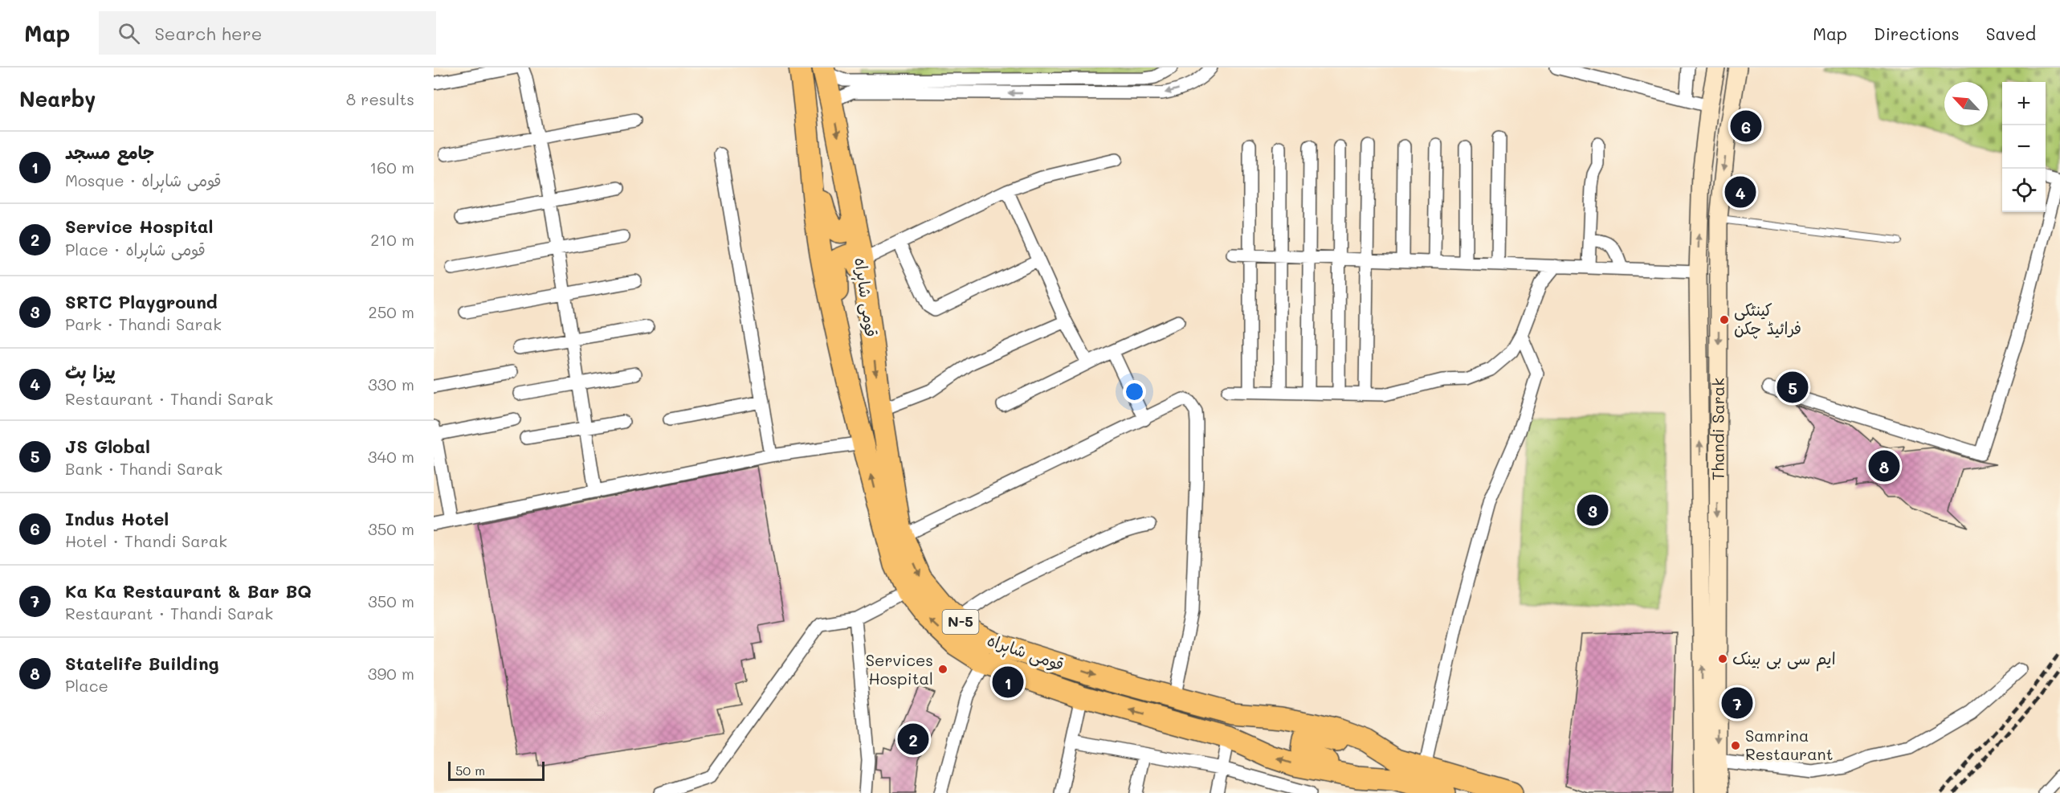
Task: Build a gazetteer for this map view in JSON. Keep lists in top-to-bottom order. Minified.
{"streets":{"highway":["قومی شاہراہ","N-5"],"main road":["Thandi Sarak"]},"places":["کینٹکی فرائیڈ چکن","ایم سی بی بینک","Services Hospital","Samrina Restaurant"],"scale_bar":"50 m","north":"top left","page":{"header":"Map","search":"Search here","nav":["Map","Directions","Saved"],"heading":["Nearby","8 results"],"map_buttons":["+","−"],"pins":["6","4","5","8","3","1","7","2"],"list":[{"mark":"1","name":"جامع مسجد","note":"Mosque · قومی شاہراہ","value":"160 m"},{"mark":"2","name":"Service Hospital","note":"Place · قومی شاہراہ","value":"210 m"},{"mark":"3","name":"SRTC Playground","note":"Park · Thandi Sarak","value":"250 m"},{"mark":"4","name":"پیزا ہٹ","note":"Restaurant · Thandi Sarak","value":"330 m"},{"mark":"5","name":"JS Global","note":"Bank · Thandi Sarak","value":"340 m"},{"mark":"6","name":"Indus Hotel","note":"Hotel · Thandi Sarak","value":"350 m"},{"mark":"7","name":"Ka Ka Restaurant & Bar BQ","note":"Restaurant · Thandi Sarak","value":"350 m"},{"mark":"8","name":"Statelife Building","note":"Place","value":"390 m"}],"scale":"50 m"}}
